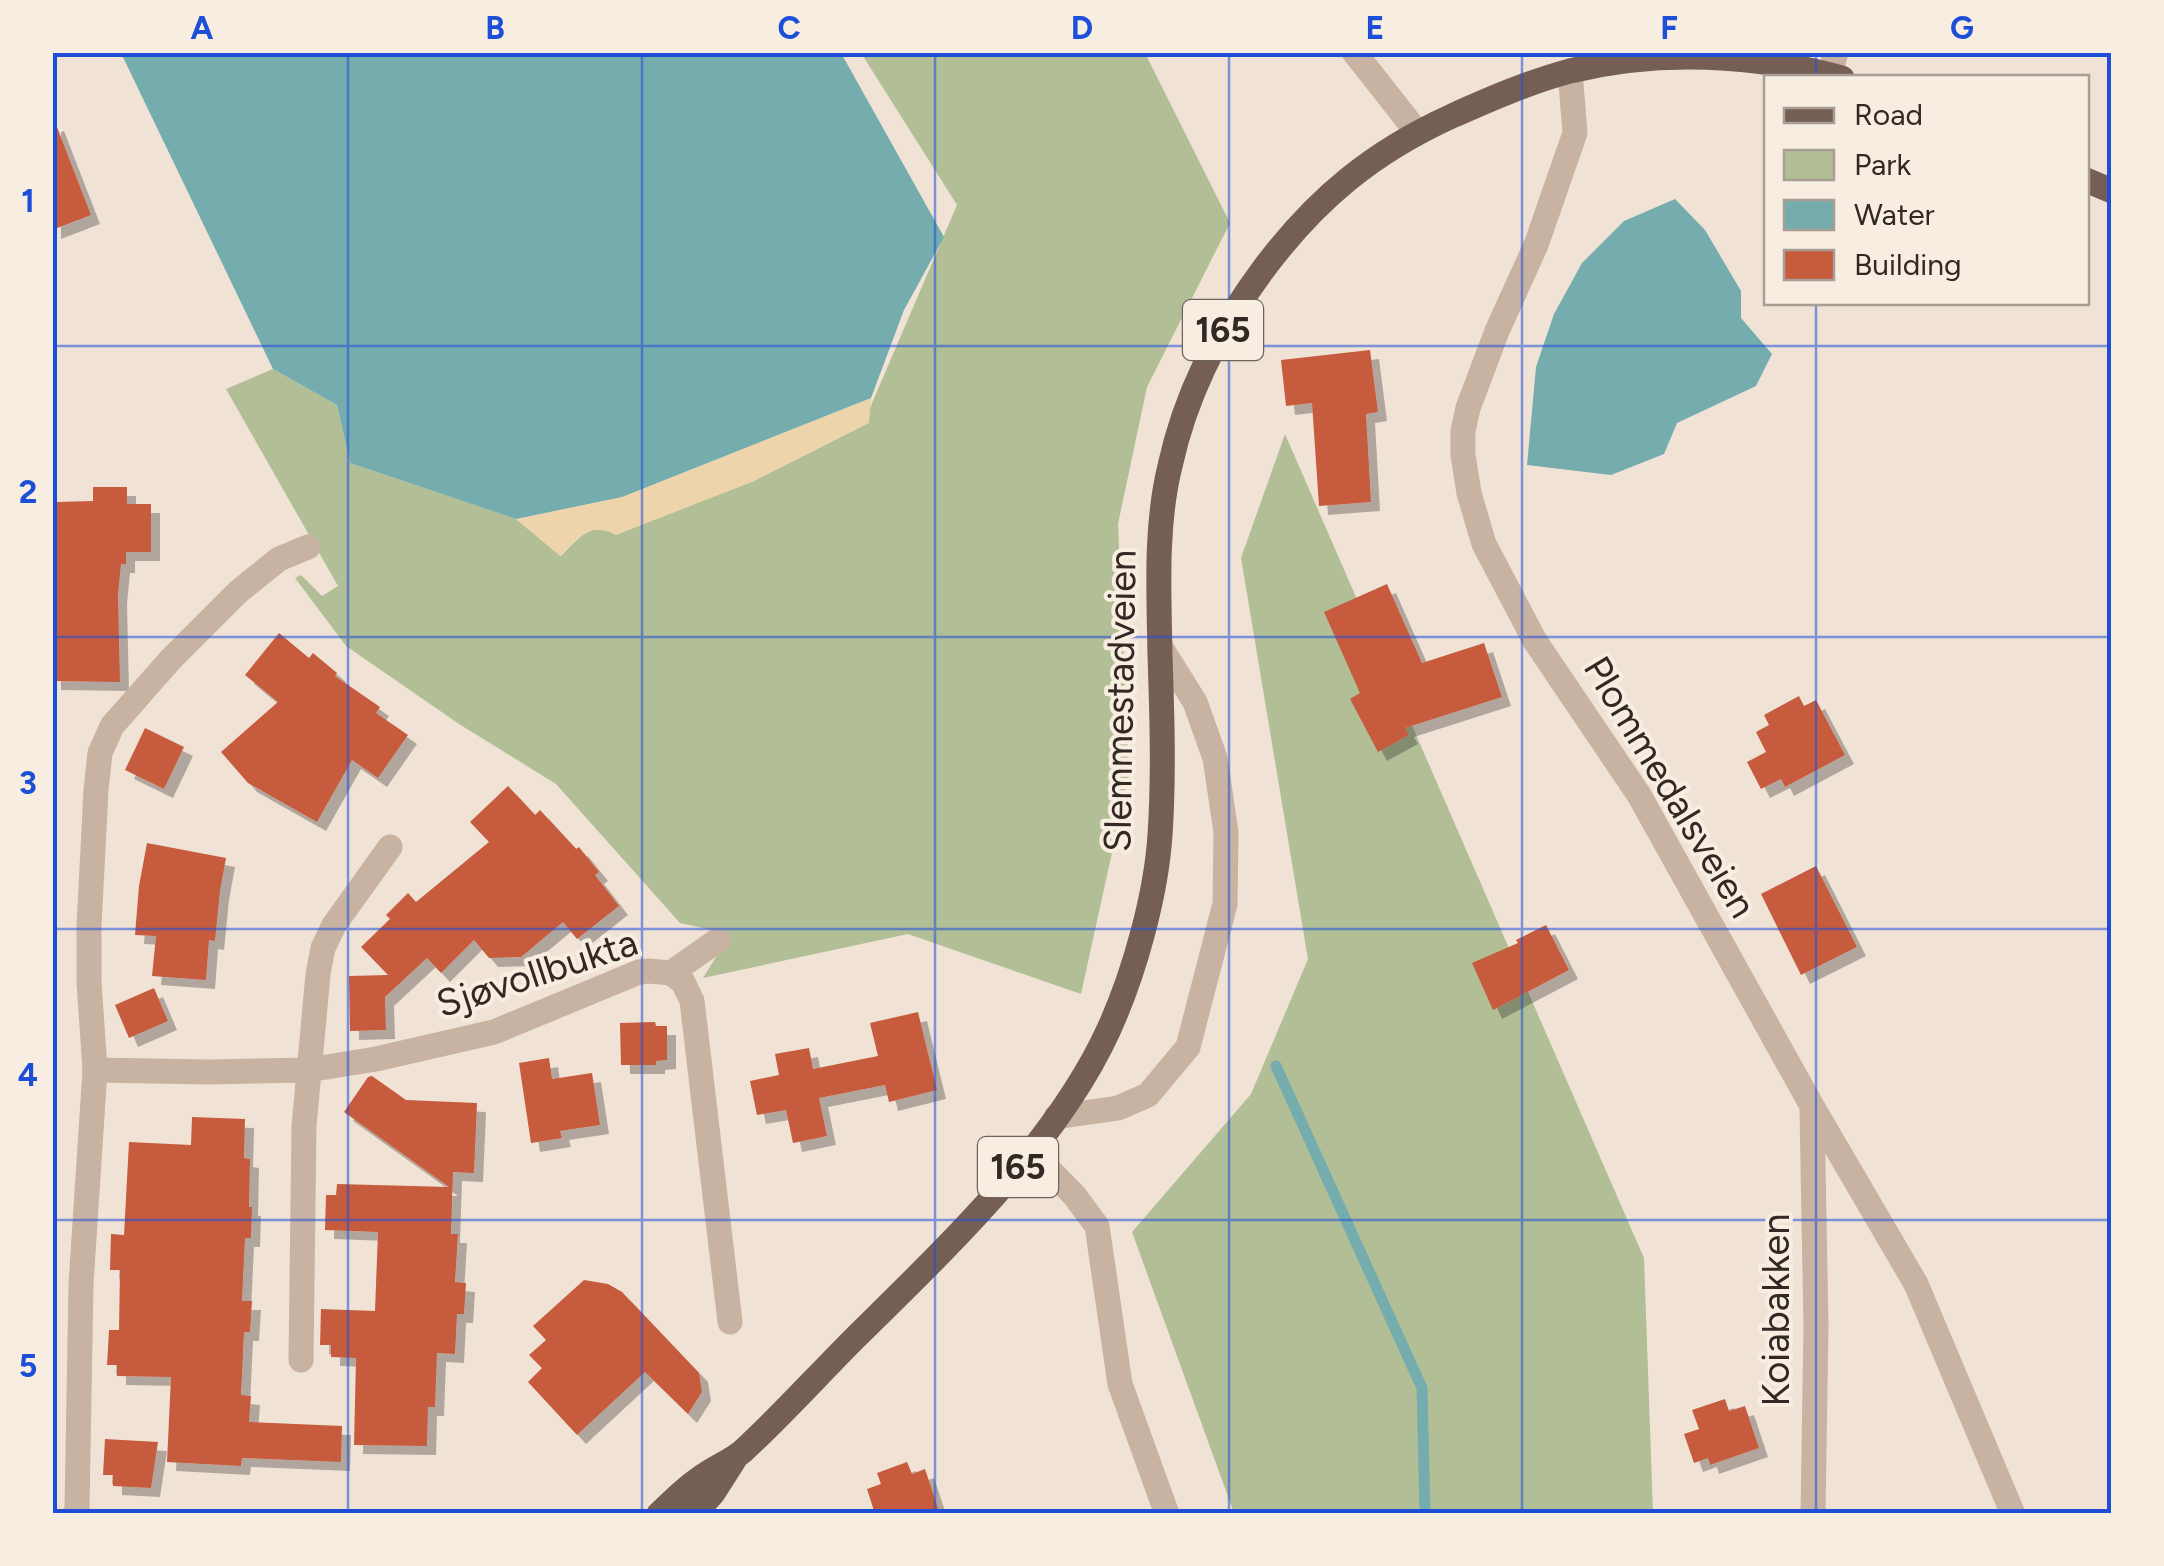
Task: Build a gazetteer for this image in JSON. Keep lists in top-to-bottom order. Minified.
{"streets":{"main road":["165","Slemmestadveien"],"street":["Plommedalsveien","Sjøvollbukta","Koiabakken"]},"crossings":[["Slemmestadveien","Plommedalsveien"],["Plommedalsveien","Koiabakken"]],"legend":["Road","Park","Water","Building"],"grid":{"columns":["A","B","C","D","E","F","G"],"rows":["1","2","3","4","5"]}}
